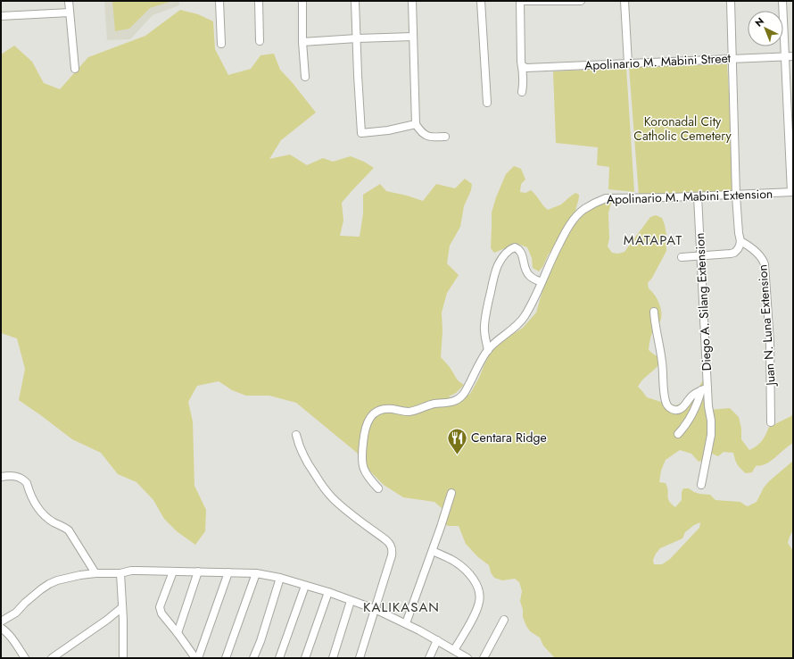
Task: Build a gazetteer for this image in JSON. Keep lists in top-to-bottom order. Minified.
{"streets":{"street":["Apolinario M. Mabini Street","Apolinario M. Mabini Extension","Diego A. Silang Extension","Juan N. Luna Extension"]},"crossings":[["Apolinario M. Mabini Extension","Diego A. Silang Extension"]],"districts":["MATAPAT","KALIKASAN"],"parks":["Koronadal City Catholic Cemetery"],"places":{"restaurant":["Centara Ridge"]},"north":"top left"}
